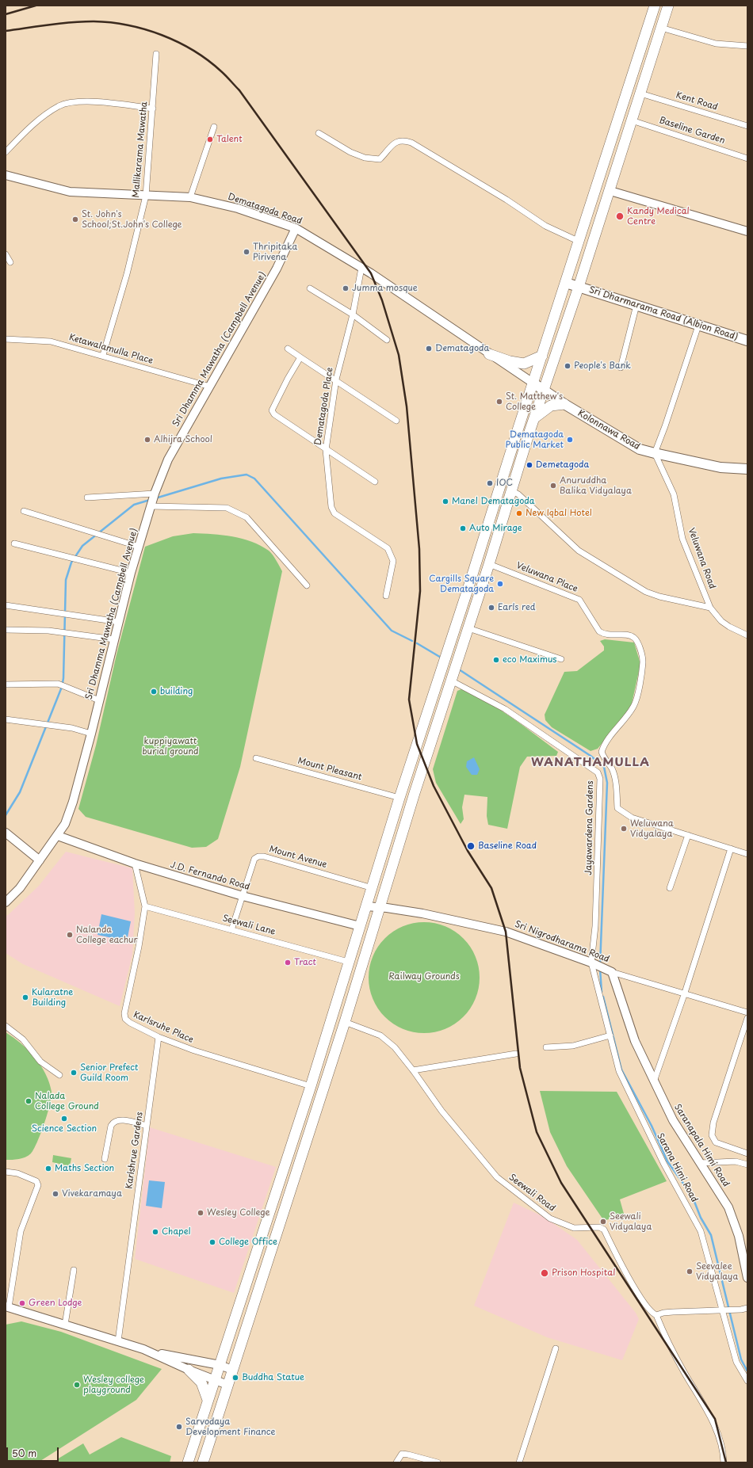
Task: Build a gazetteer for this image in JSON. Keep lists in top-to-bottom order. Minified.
{"streets":{"main road":["Dematagoda Road","Sri Dharmarama Road (Albion Road)","Sri Dhamma Mawatha (Campbell Avenue)","Kolonnawa Road","J.D. Fernando Road","Sri Nigrodharama Road","Saranapala Himi Road"],"street":["Kent Road","Baseline Garden","Mallikarama Mawatha","Ketawalamulla Place","Dematagoda Place","Veluwana Road","Veluwana Place","Mount Pleasant","Jayawardena Gardens","Mount Avenue","Seewali Lane","Karlsruhe Place","Karlshrue Gardens","Sarana Himi Road","Seewali Road"]},"crossings":[["Mallikarama Mawatha","Dematagoda Road"],["Mallikarama Mawatha","Ketawalamulla Place"],["Dematagoda Road","Sri Dhamma Mawatha (Campbell Avenue)"],["Dematagoda Road","Dematagoda Place"],["Dematagoda Road","Kolonnawa Road"],["Ketawalamulla Place","Sri Dhamma Mawatha (Campbell Avenue)"],["Sri Dhamma Mawatha (Campbell Avenue)","J.D. Fernando Road"],["Kolonnawa Road","Veluwana Road"],["Jayawardena Gardens","Sri Nigrodharama Road"],["Jayawardena Gardens","Sarana Himi Road"],["Mount Avenue","J.D. Fernando Road"],["Mount Avenue","Seewali Lane"],["J.D. Fernando Road","Karlsruhe Place"],["Seewali Lane","Karlsruhe Place"],["Sri Nigrodharama Road","Saranapala Himi Road"],["Sri Nigrodharama Road","Sarana Himi Road"],["Karlsruhe Place","Karlshrue Gardens"]],"districts":["WANATHAMULLA"],"parks":["kuppiyawatt burial ground","Railway Grounds"],"places":["Talent","Kandy Medical Centre","St. John's School;St.John's College","Thripitaka Pirivena","Jumma mosque","Dematagoda","People's Bank","St. Matthew's College","Alhijra School","Dematagoda Public Market","Demetagoda","IOC","Anuruddha Balika Vidyalaya","Manel Dematagoda","New Iqbal Hotel","Auto Mirage","Cargills Square Dematagoda","Earls red","eco Maximus","building","Weluwana Vidyalaya","Baseline Road","Nalanda College eachur","Tract","Kularatne Building","Senior Prefect Guild Room","Nalada College Ground","Science Section","Maths Section","Vivekaramaya","Wesley College","Seewali Vidyalaya","Chapel","College Office","Seevalee Vidyalaya","Prison Hospital","Green Lodge","Buddha Statue","Wesley college playground","Sarvodaya Development Finance"],"scale_bar":"50 m"}
